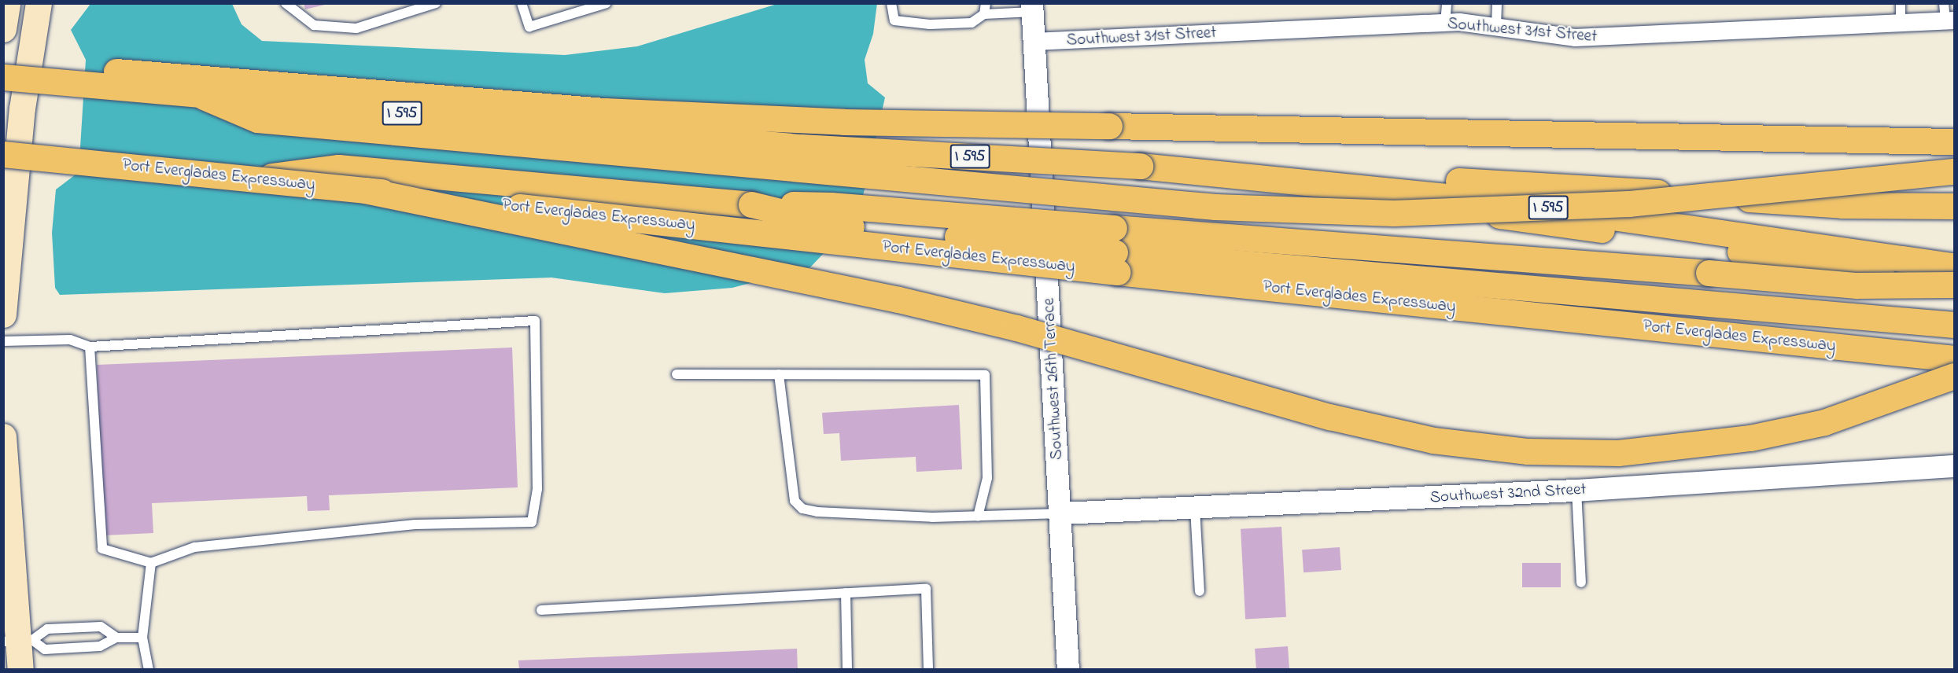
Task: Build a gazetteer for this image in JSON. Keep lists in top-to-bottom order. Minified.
{"streets":{"highway":["I 595","Port Everglades Expressway"],"street":["Southwest 31st Street","Southwest 26th Terrace","Southwest 32nd Street"]},"crossings":[["Southwest 31st Street","Southwest 26th Terrace"],["Southwest 26th Terrace","Southwest 32nd Street"]]}
